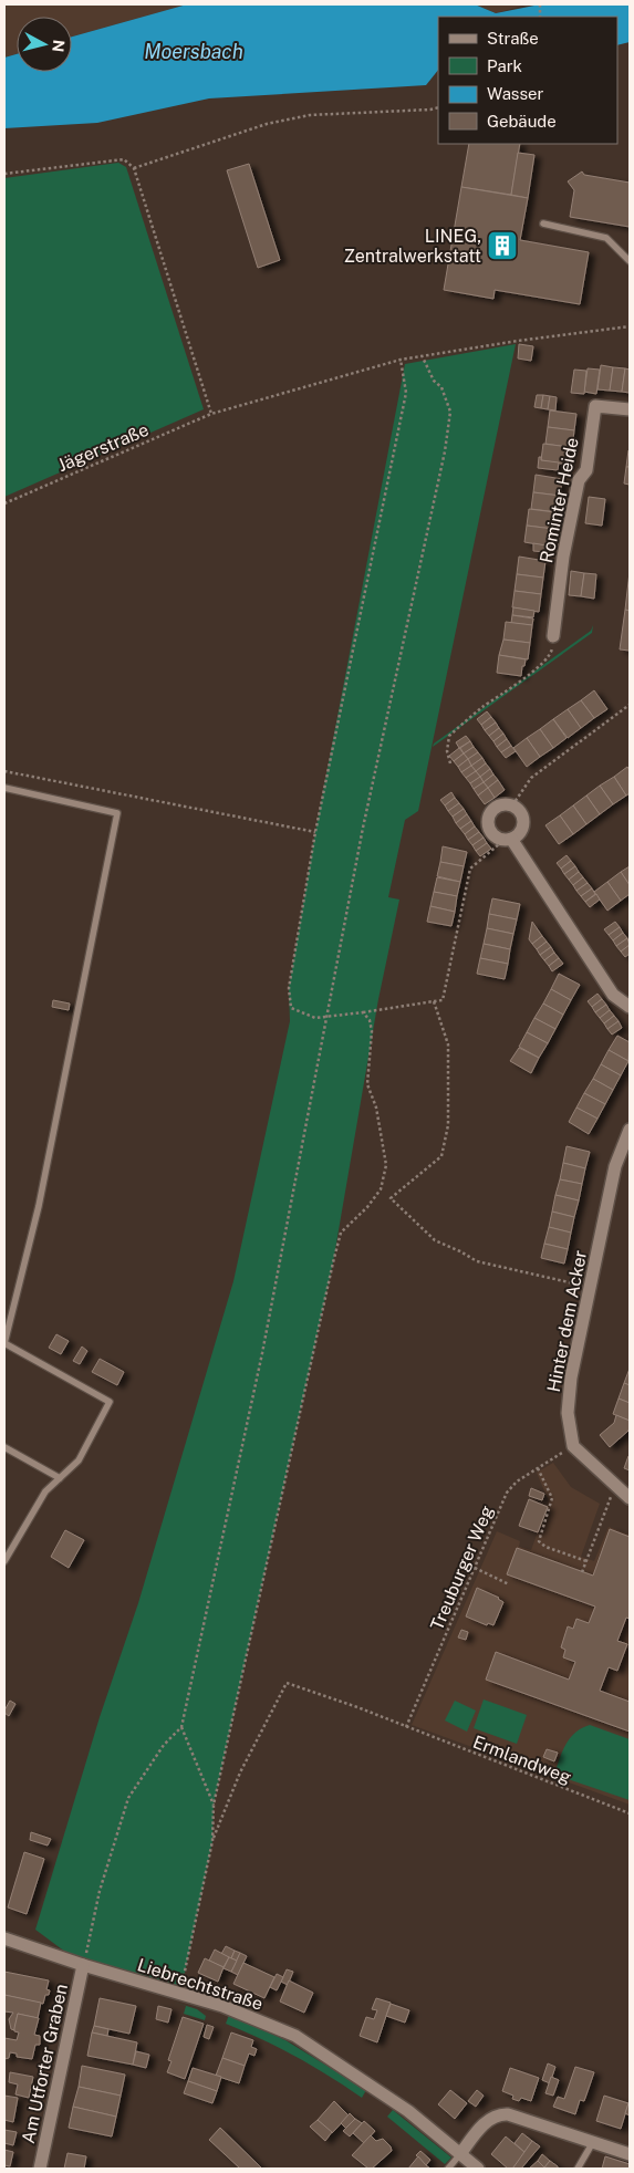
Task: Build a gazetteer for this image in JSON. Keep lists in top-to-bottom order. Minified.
{"streets":{"street":["Rominter Heide","Hinter dem Acker","Liebrechtstraße","Am Utforter Graben"],"path":["Jägerstraße","Treuburger Weg","Ermlandweg"]},"crossings":[["Hinter dem Acker","Treuburger Weg"],["Treuburger Weg","Ermlandweg"],["Liebrechtstraße","Am Utforter Graben"]],"water":["Moersbach"],"places":{"building":["LINEG, Zentralwerkstatt"]},"legend":["Straße","Park","Wasser","Gebäude"],"north":"right"}
